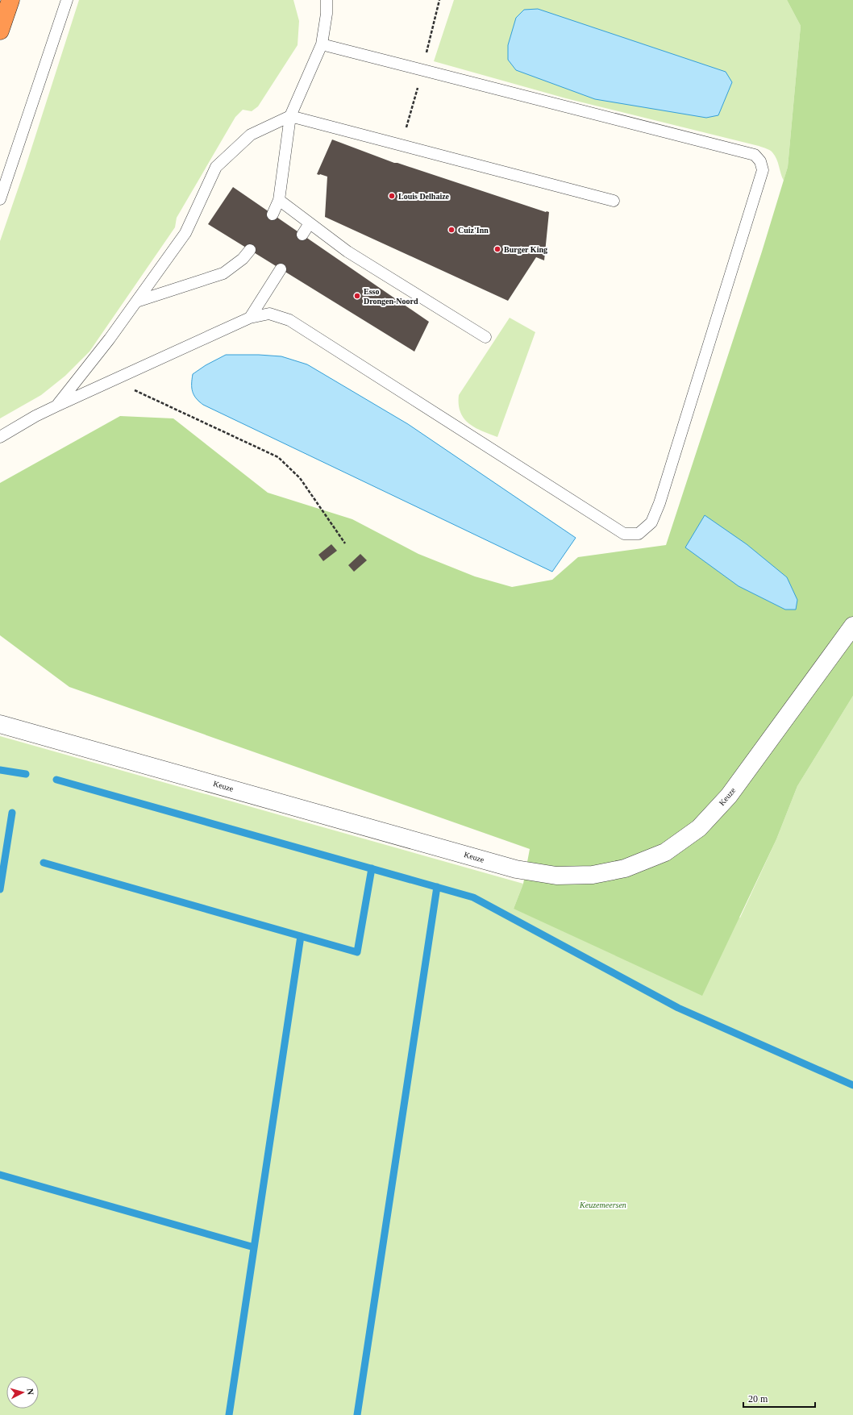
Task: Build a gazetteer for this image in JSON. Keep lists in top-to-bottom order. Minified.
{"streets":{"street":["Keuze"]},"parks":["Keuzemeersen"],"places":["Louis Delhaize","Cuiz'Inn","Burger King","Esso Drongen-Noord"],"scale_bar":"20 m","north":"right"}
